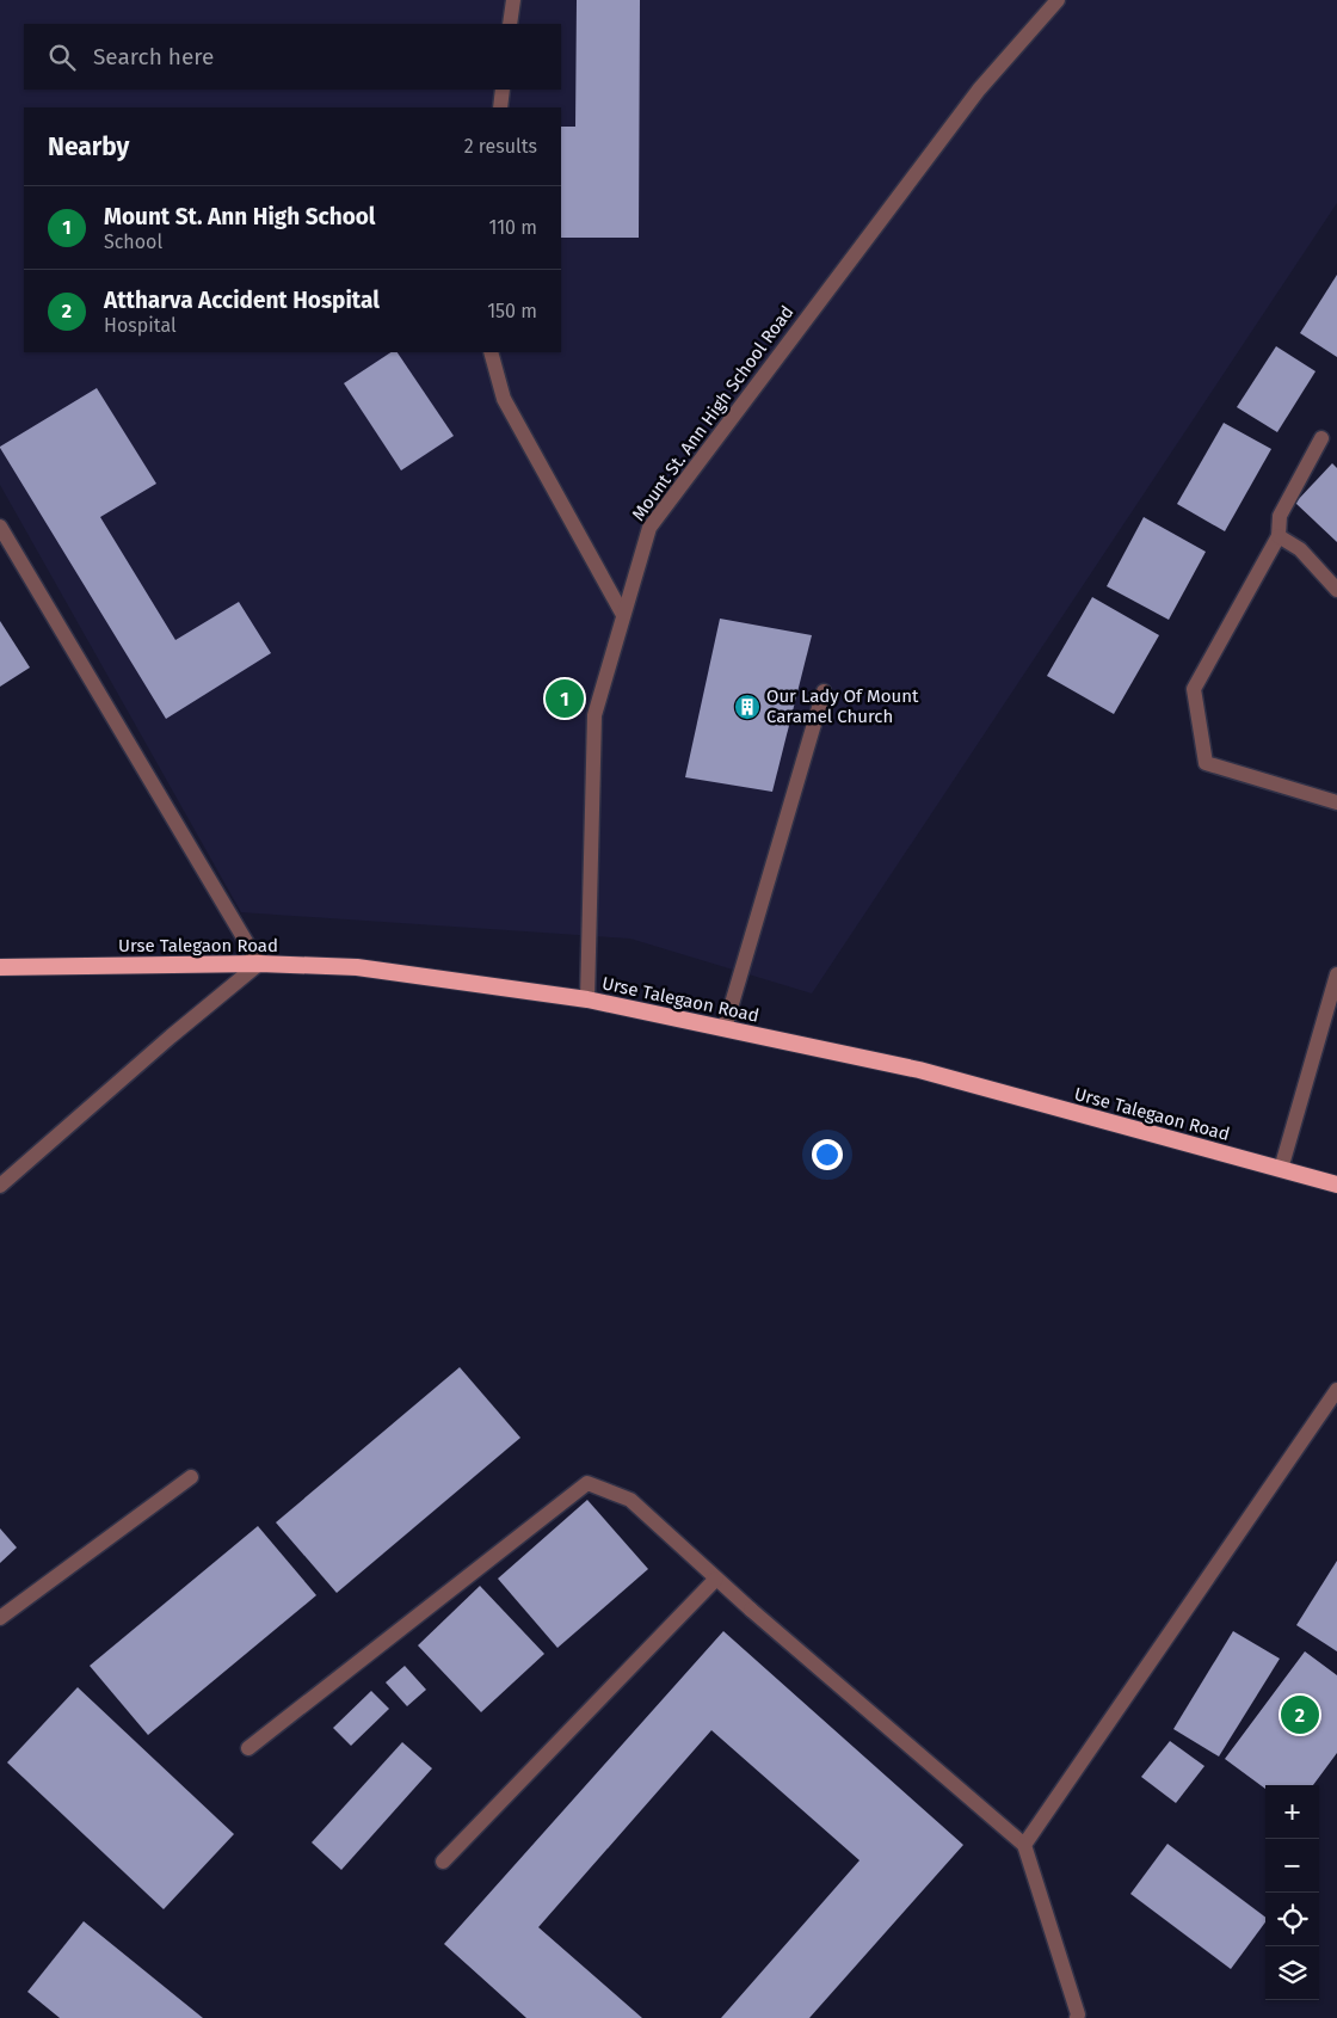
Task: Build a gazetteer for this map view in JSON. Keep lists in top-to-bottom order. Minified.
{"streets":{"highway":["Urse Talegaon Road"],"street":["Mount St. Ann High School Road"]},"crossings":[["Mount St. Ann High School Road","Urse Talegaon Road"]],"places":{"building":["Our Lady Of Mount Caramel Church"]},"page":{"search":"Search here","heading":["Nearby","2 results"],"list":[{"mark":"1","name":"Mount St. Ann High School","note":"School","value":"110 m"},{"mark":"2","name":"Attharva Accident Hospital","note":"Hospital","value":"150 m"}],"pins":["1","2"],"map_buttons":["+","−"]}}
